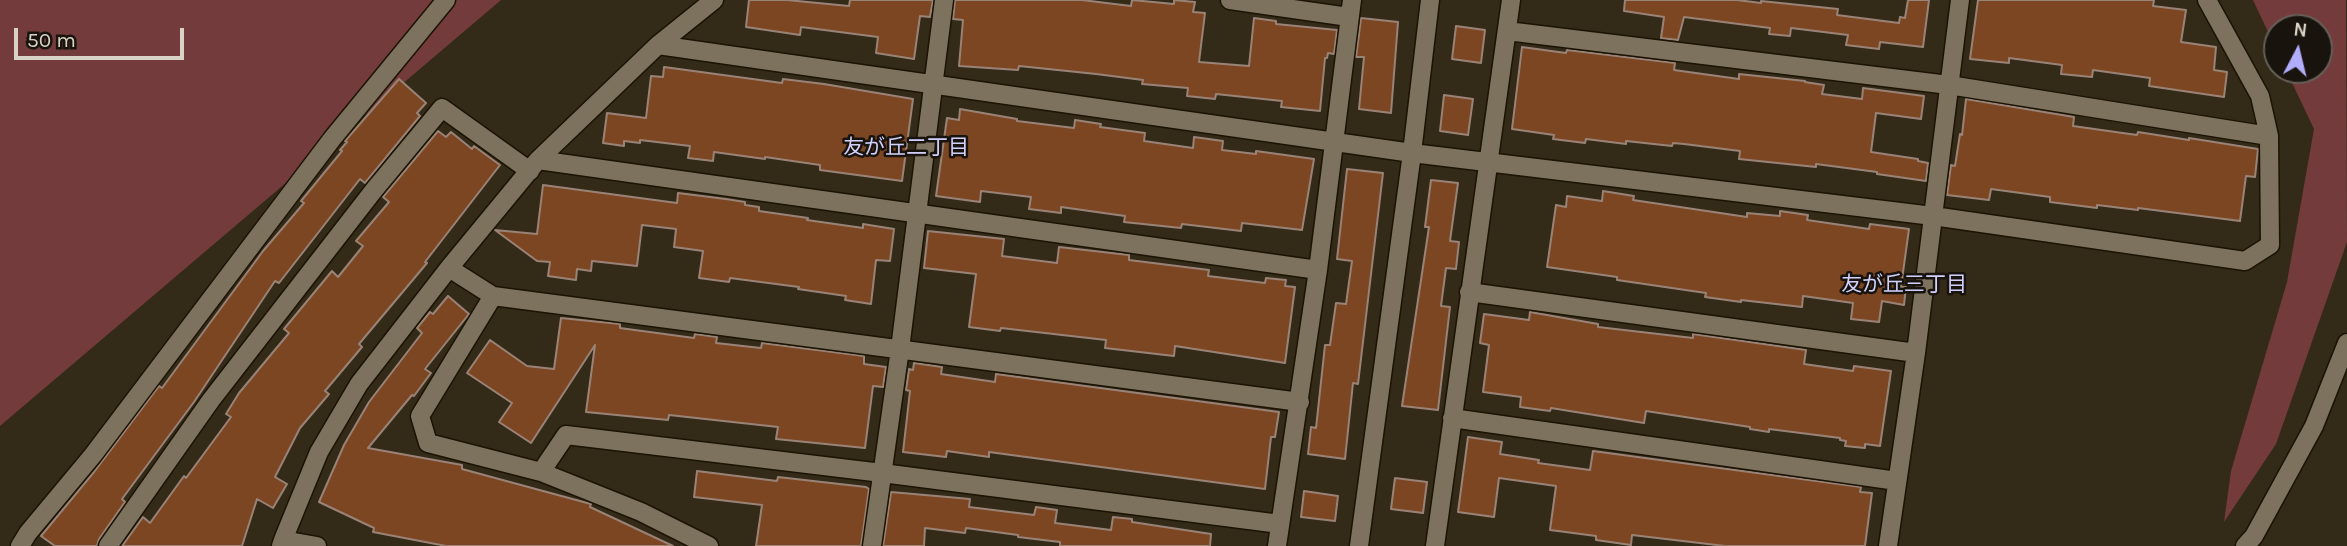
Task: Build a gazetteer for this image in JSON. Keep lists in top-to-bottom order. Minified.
{"districts":["友が丘二丁目","友が丘三丁目"],"scale_bar":"50 m","north":"top"}
